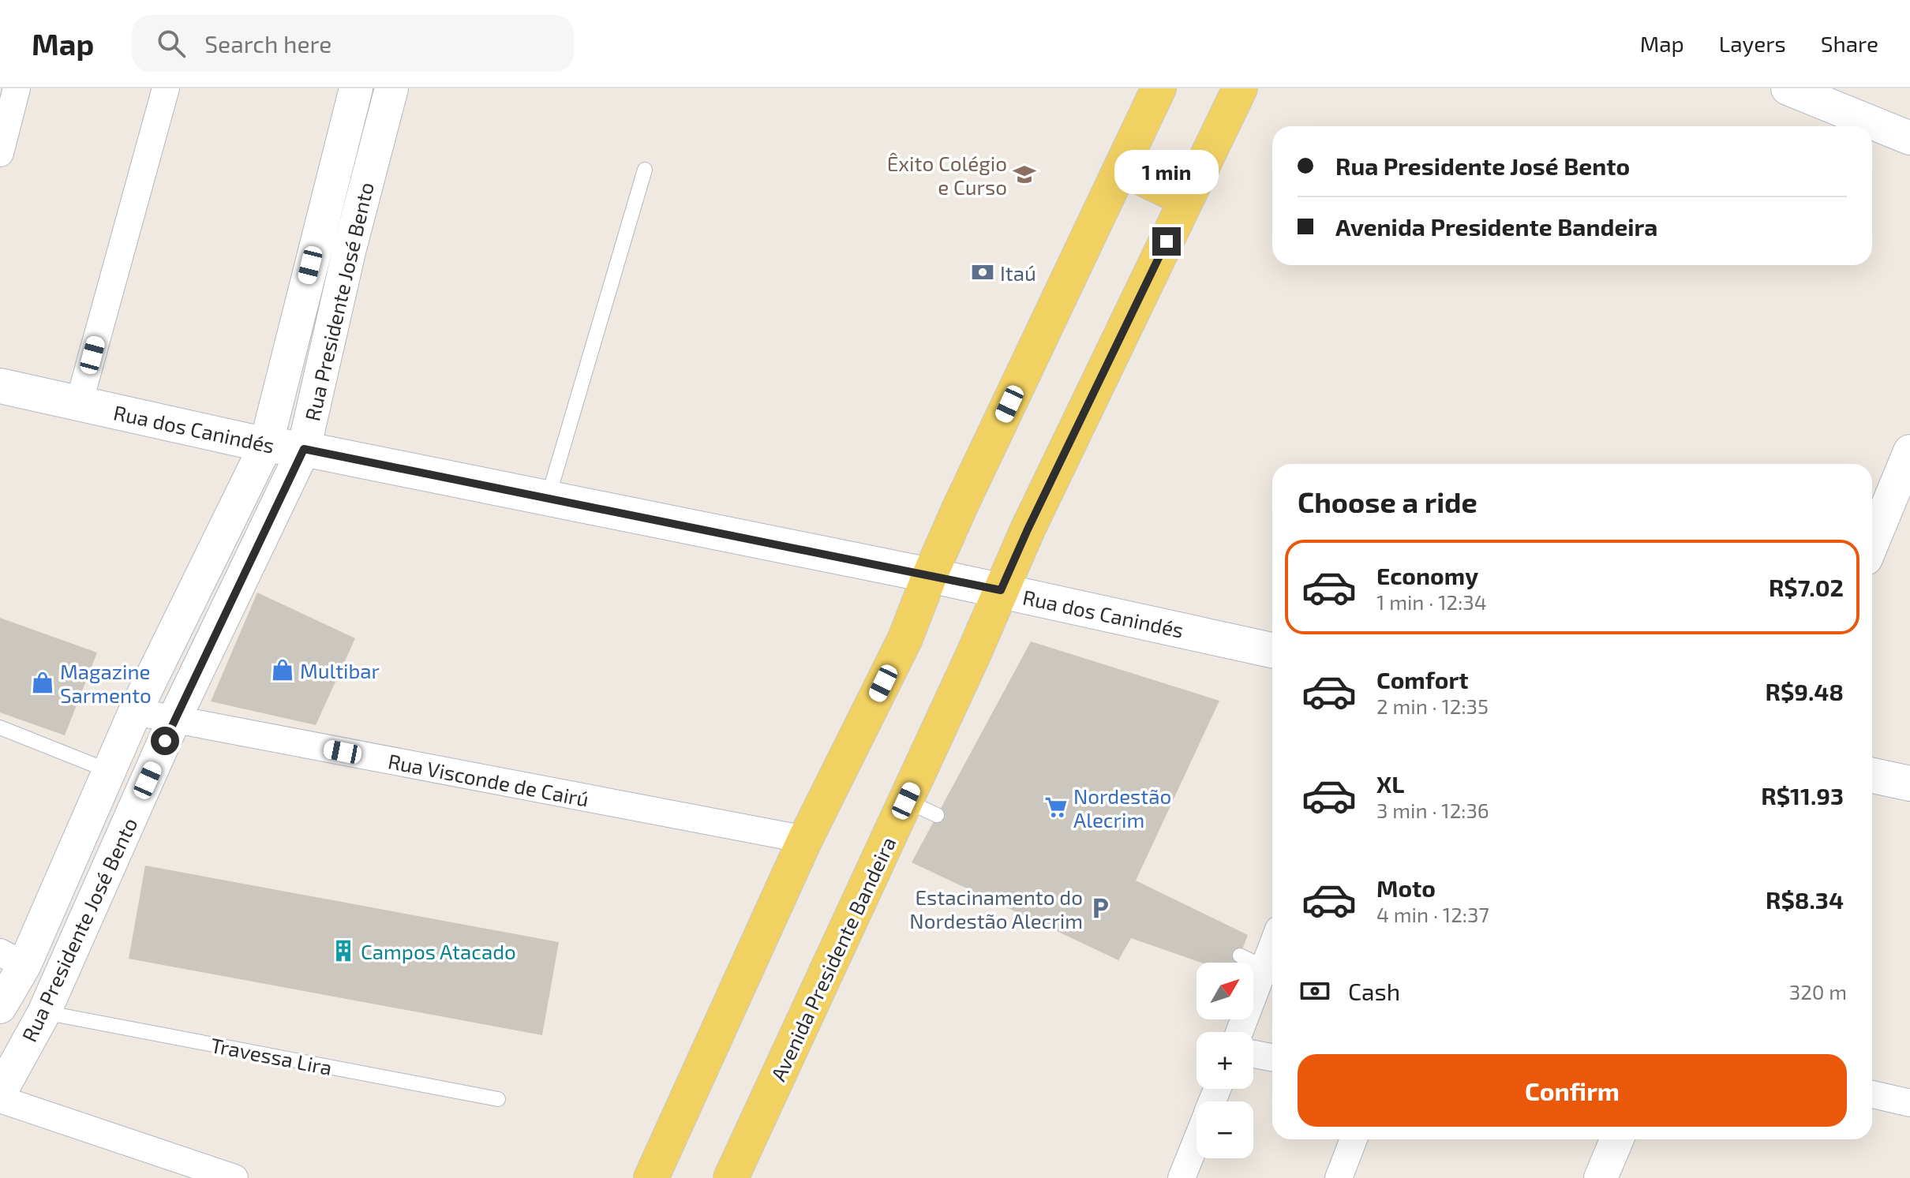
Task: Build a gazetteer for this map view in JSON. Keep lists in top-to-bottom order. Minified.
{"streets":{"main road":["Rua dos Canindés","Avenida Presidente Bandeira"],"street":["Rua Presidente José Bento","Rua Visconde de Cairú"],"lane":["Travessa Lira"]},"crossings":[["Rua Presidente José Bento","Rua dos Canindés"],["Rua Presidente José Bento","Rua Visconde de Cairú"],["Rua Presidente José Bento","Travessa Lira"],["Rua dos Canindés","Avenida Presidente Bandeira"]],"places":{"school or university":["Êxito Colégio e Curso"],"bank":["Itaú"],"shop":["Multibar","Magazine Sarmento"],"supermarket":["Nordestão Alecrim"],"parking":["Estacinamento do Nordestão Alecrim"],"building":["Campos Atacado"]},"north":"top right","page":{"header":"Map","search":"Search here","nav":["Map","Layers","Share"],"banner":["Rua Presidente José Bento","Avenida Presidente Bandeira"],"bubble":"1 min","heading":"Choose a ride","list":[{"name":"Economy","note":"1 min · 12:34","value":"R$7.02"},{"name":"Comfort","note":"2 min · 12:35","value":"R$9.48"},{"name":"XL","note":"3 min · 12:36","value":"R$11.93"},{"name":"Moto","note":"4 min · 12:37","value":"R$8.34"}],"pay":["Cash","320 m"],"map_buttons":["+","−"],"buttons":"Confirm"}}
